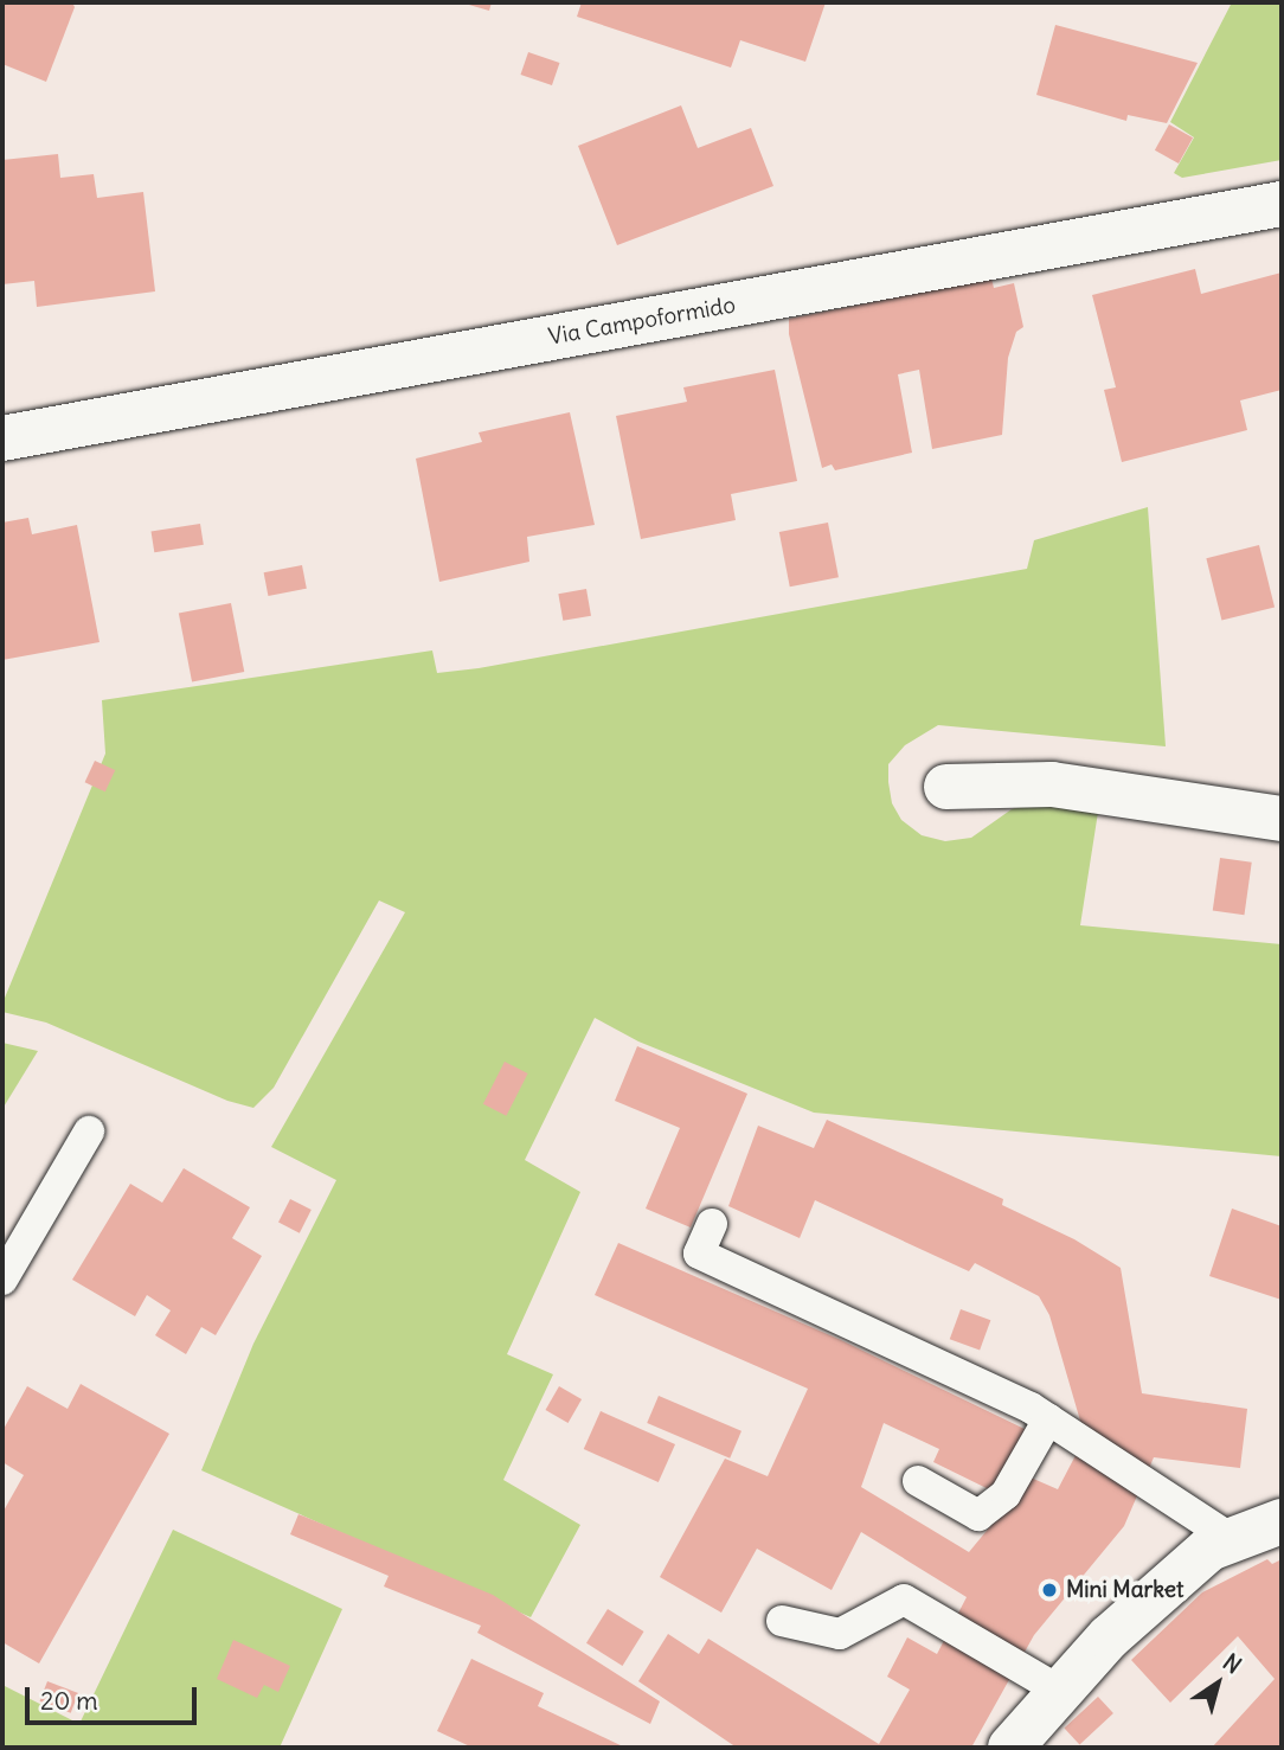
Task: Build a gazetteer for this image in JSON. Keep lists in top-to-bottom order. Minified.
{"streets":{"main road":["Via Campoformido"]},"places":["Mini Market"],"scale_bar":"20 m","north":"top right"}
